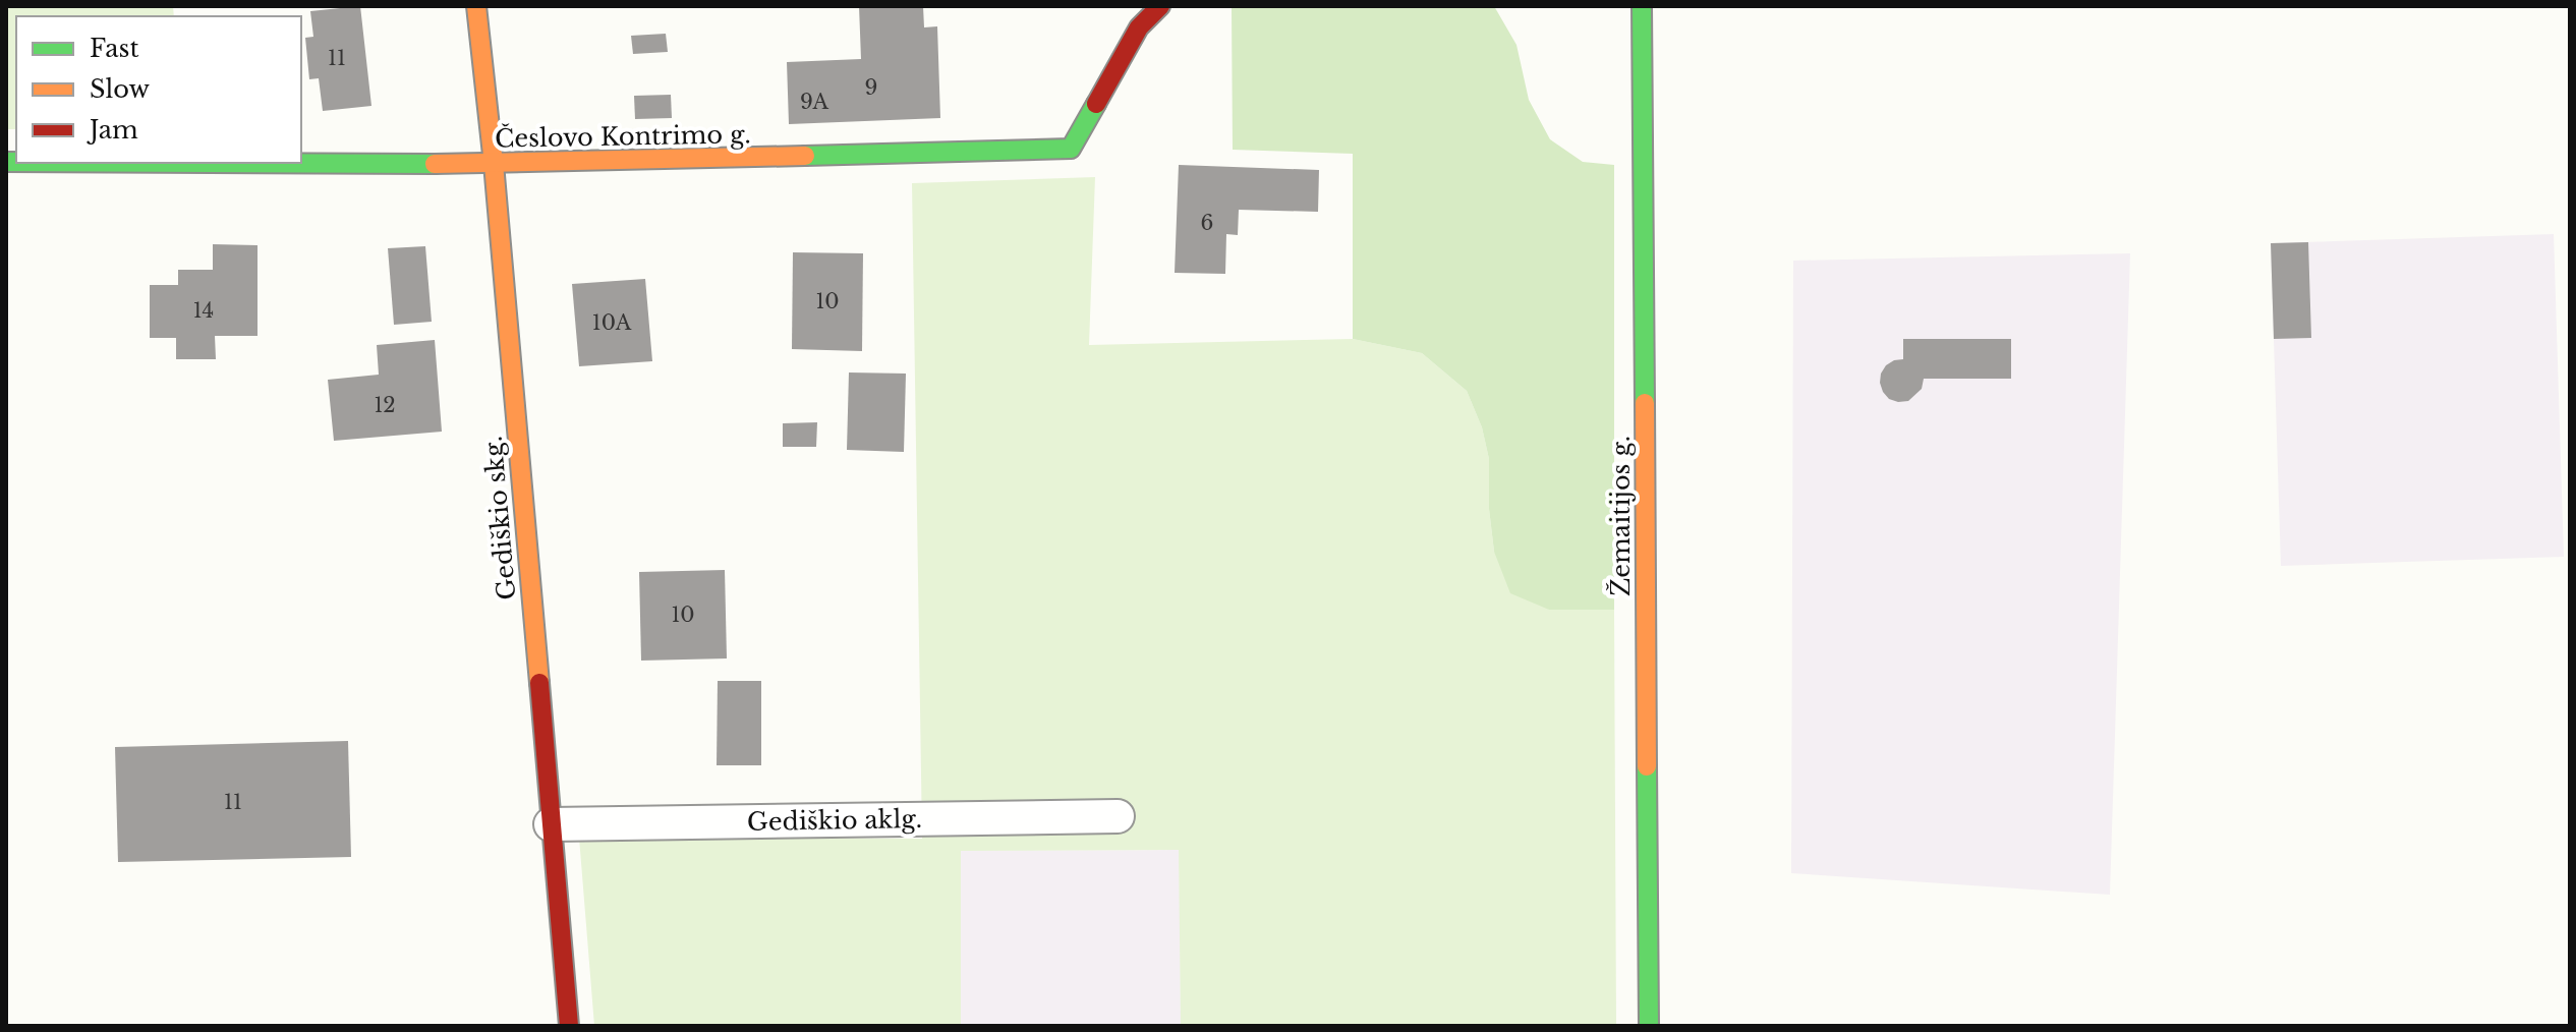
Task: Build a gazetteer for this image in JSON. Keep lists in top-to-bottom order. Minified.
{"streets":{"street":["Česlovo Kontrimo g.","Žemaitijos g.","Gediškio skg.","Gediškio aklg."]},"crossings":[["Česlovo Kontrimo g.","Gediškio skg."],["Gediškio skg.","Gediškio aklg."]],"house_numbers":["11","9","9A","6","10","14","10A","12","10","11"],"legend":["Fast","Slow","Jam"]}
